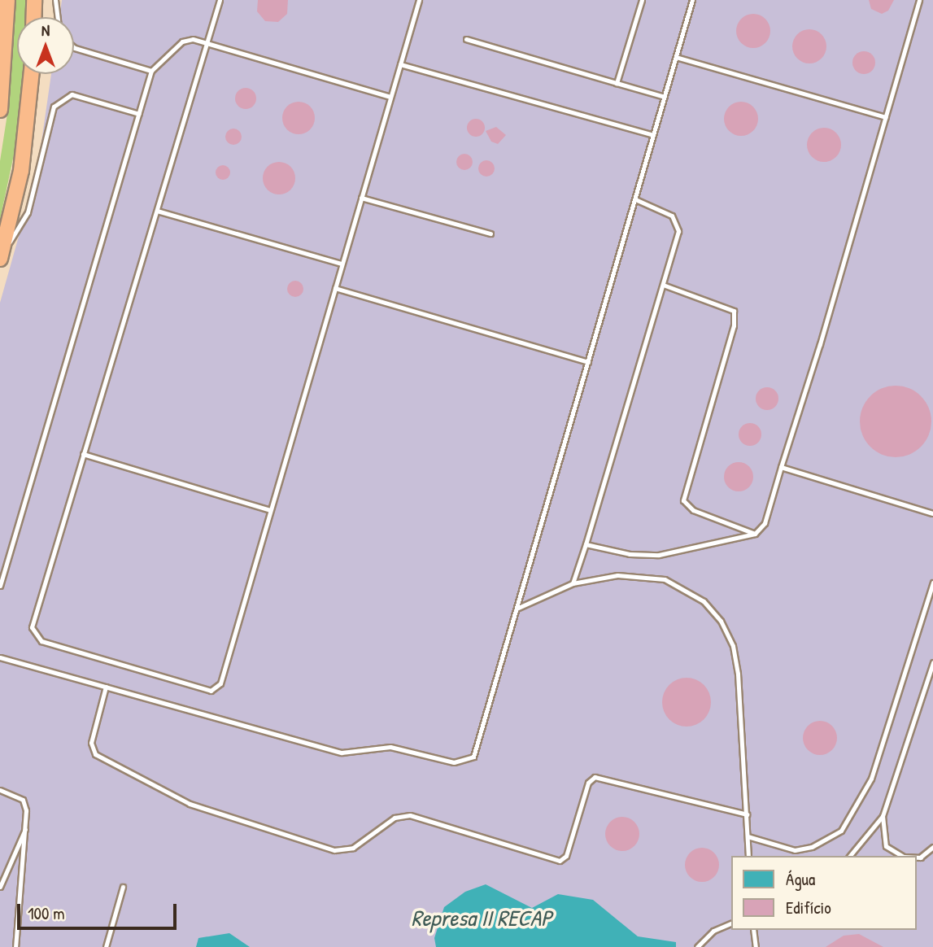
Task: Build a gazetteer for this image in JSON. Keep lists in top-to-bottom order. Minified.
{"water":["Represa II RECAP"],"legend":["Água","Edifício"],"scale_bar":"100 m","north":"top"}
